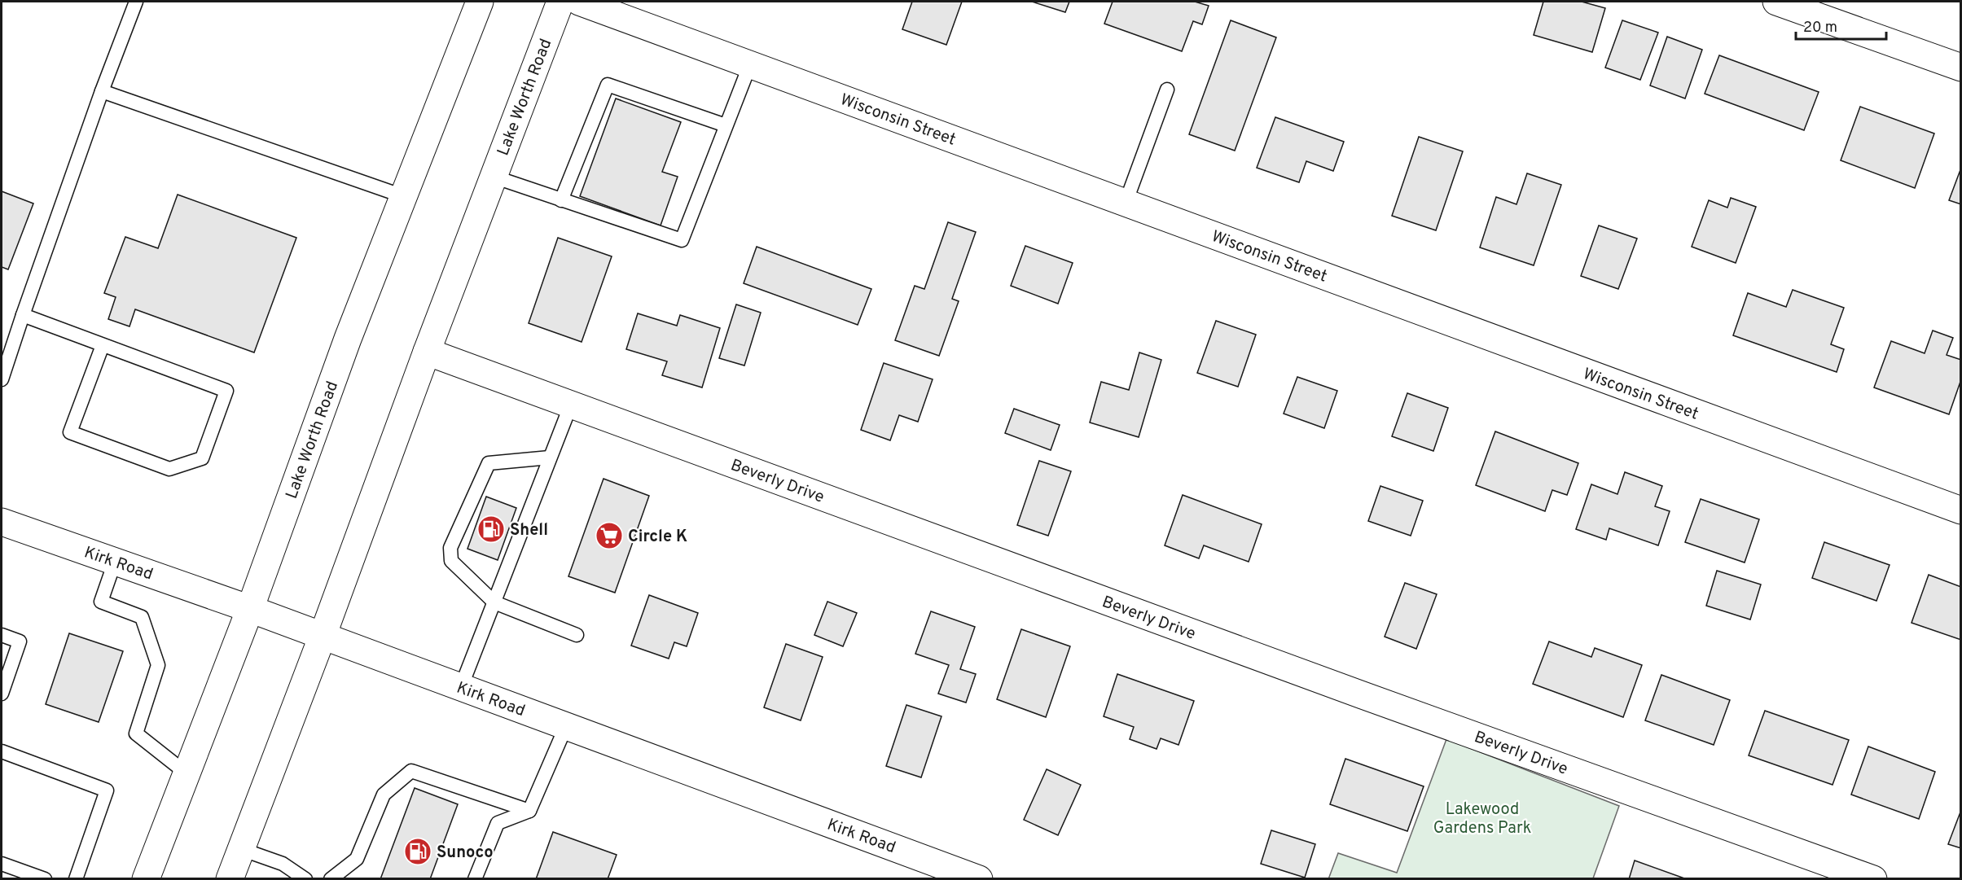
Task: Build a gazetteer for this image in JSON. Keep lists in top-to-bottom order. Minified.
{"streets":{"street":["Lake Worth Road","Wisconsin Street","Beverly Drive","Kirk Road"]},"crossings":[["Lake Worth Road","Beverly Drive"],["Lake Worth Road","Kirk Road"]],"parks":["Lakewood Gardens Park"],"places":{"fuel station":["Shell","Sunoco"],"supermarket":["Circle K"]},"scale_bar":"20 m"}
